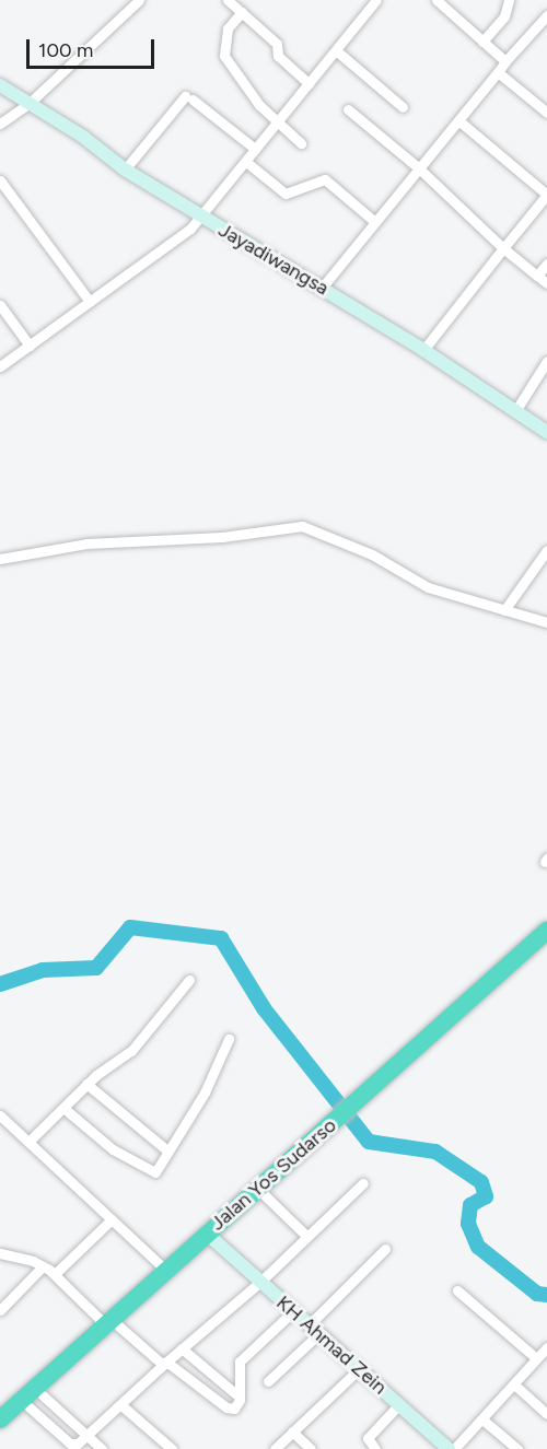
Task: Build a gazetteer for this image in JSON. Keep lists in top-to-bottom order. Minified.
{"streets":{"highway":["Jalan Yos Sudarso"],"street":["Jayadiwangsa","KH Ahmad Zein"]},"crossings":[["Jalan Yos Sudarso","KH Ahmad Zein"]],"scale_bar":"100 m"}
